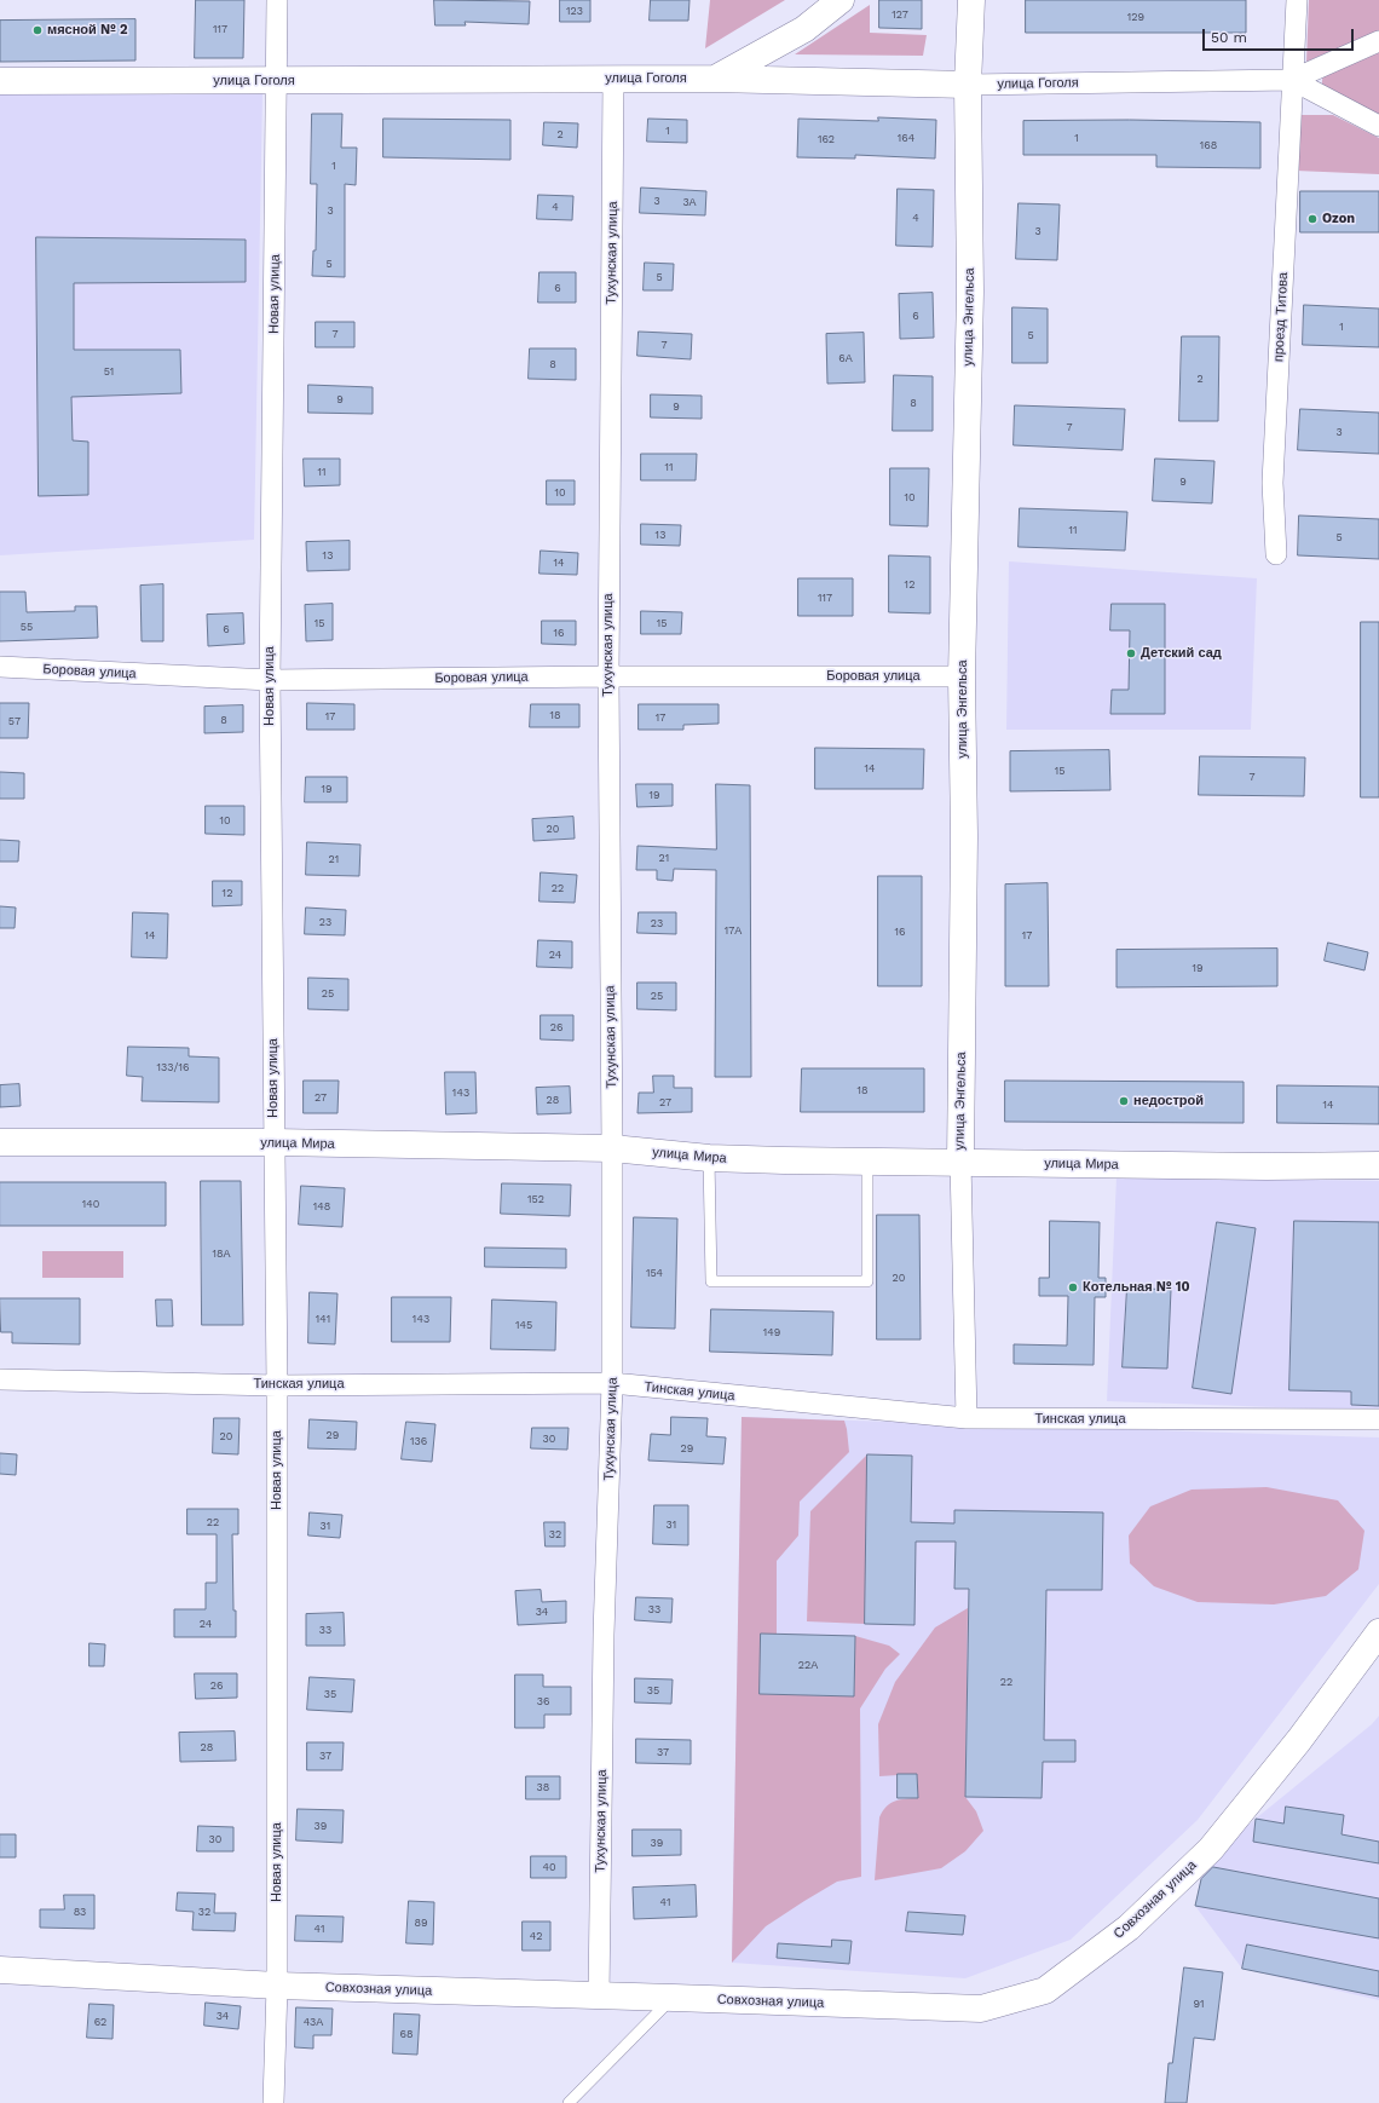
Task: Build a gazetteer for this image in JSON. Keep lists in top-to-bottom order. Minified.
{"streets":{"main road":["улица Гоголя","улица Энгельса","улица Мира","Совхозная улица"],"street":["Тухунская улица","Новая улица","проезд Титова","Боровая улица","Тинская улица"]},"crossings":[["улица Гоголя","Тухунская улица"],["улица Гоголя","Новая улица"],["улица Гоголя","улица Энгельса"],["улица Гоголя","проезд Титова"],["Тухунская улица","Боровая улица"],["Тухунская улица","улица Мира"],["Тухунская улица","Тинская улица"],["Тухунская улица","Совхозная улица"],["Новая улица","Боровая улица"],["Новая улица","улица Мира"],["Новая улица","Тинская улица"],["Новая улица","Совхозная улица"],["улица Энгельса","Боровая улица"],["улица Энгельса","улица Мира"],["улица Энгельса","Тинская улица"]],"places":["мясной № 2","Ozon","Детский сад","недострой","Котельная № 10"],"house_numbers":["123","127","129","117","1","2","164","1","162","168","1","3","3А","4","3","4","3","5","5","6","6","1","7","5","7","6А","8","51","2","9","8","9","7","3","11","11","9","10","10","11","13","5","13","14","12","117","15","15","55","6","16","18","17","17","8","57","14","15","7","19","19","10","20","21","21","22","12","23","23","17А","16","14","17","24","19","25","25","26","133/16","18","143","27","28","27","14","152","140","148","18А","154","20","141","143","145","149","29","20","30","136","29","22","31","31","32","33","34","24","33","22А","22","26","35","35","36","28","37","37","38","39","30","39","40","41","83","32","89","41","42","91","34","62","43А","68"],"scale_bar":"50 m"}
